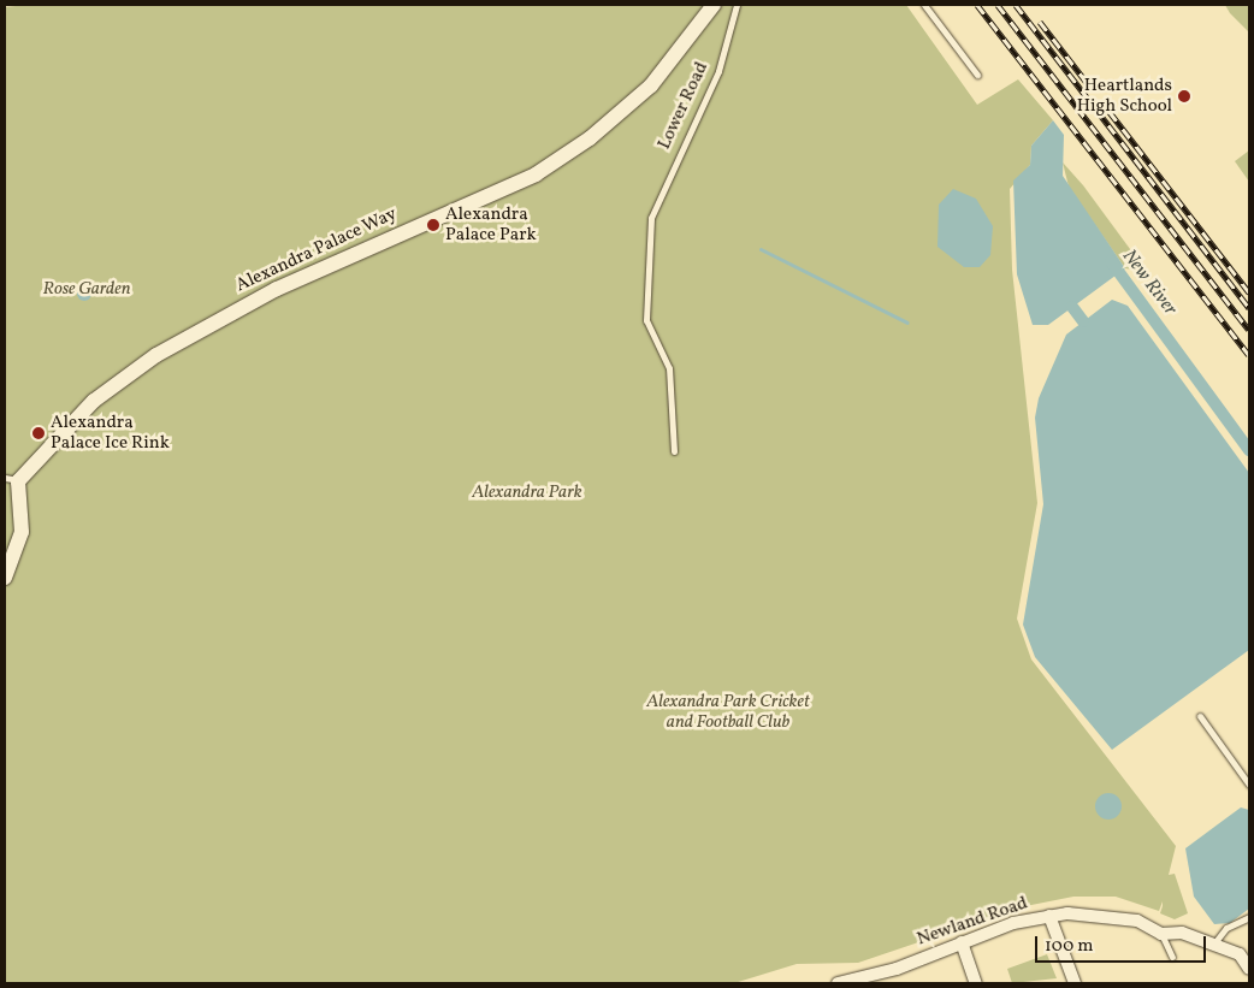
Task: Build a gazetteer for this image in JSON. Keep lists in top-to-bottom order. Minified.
{"streets":{"street":["Alexandra Palace Way","Newland Road"],"lane":["Lower Road"]},"water":["New River"],"parks":["Rose Garden","Alexandra Park","Alexandra Park Cricket and Football Club"],"places":["Heartlands High School","Alexandra Palace Park","Alexandra Palace Ice Rink"],"scale_bar":"100 m"}
